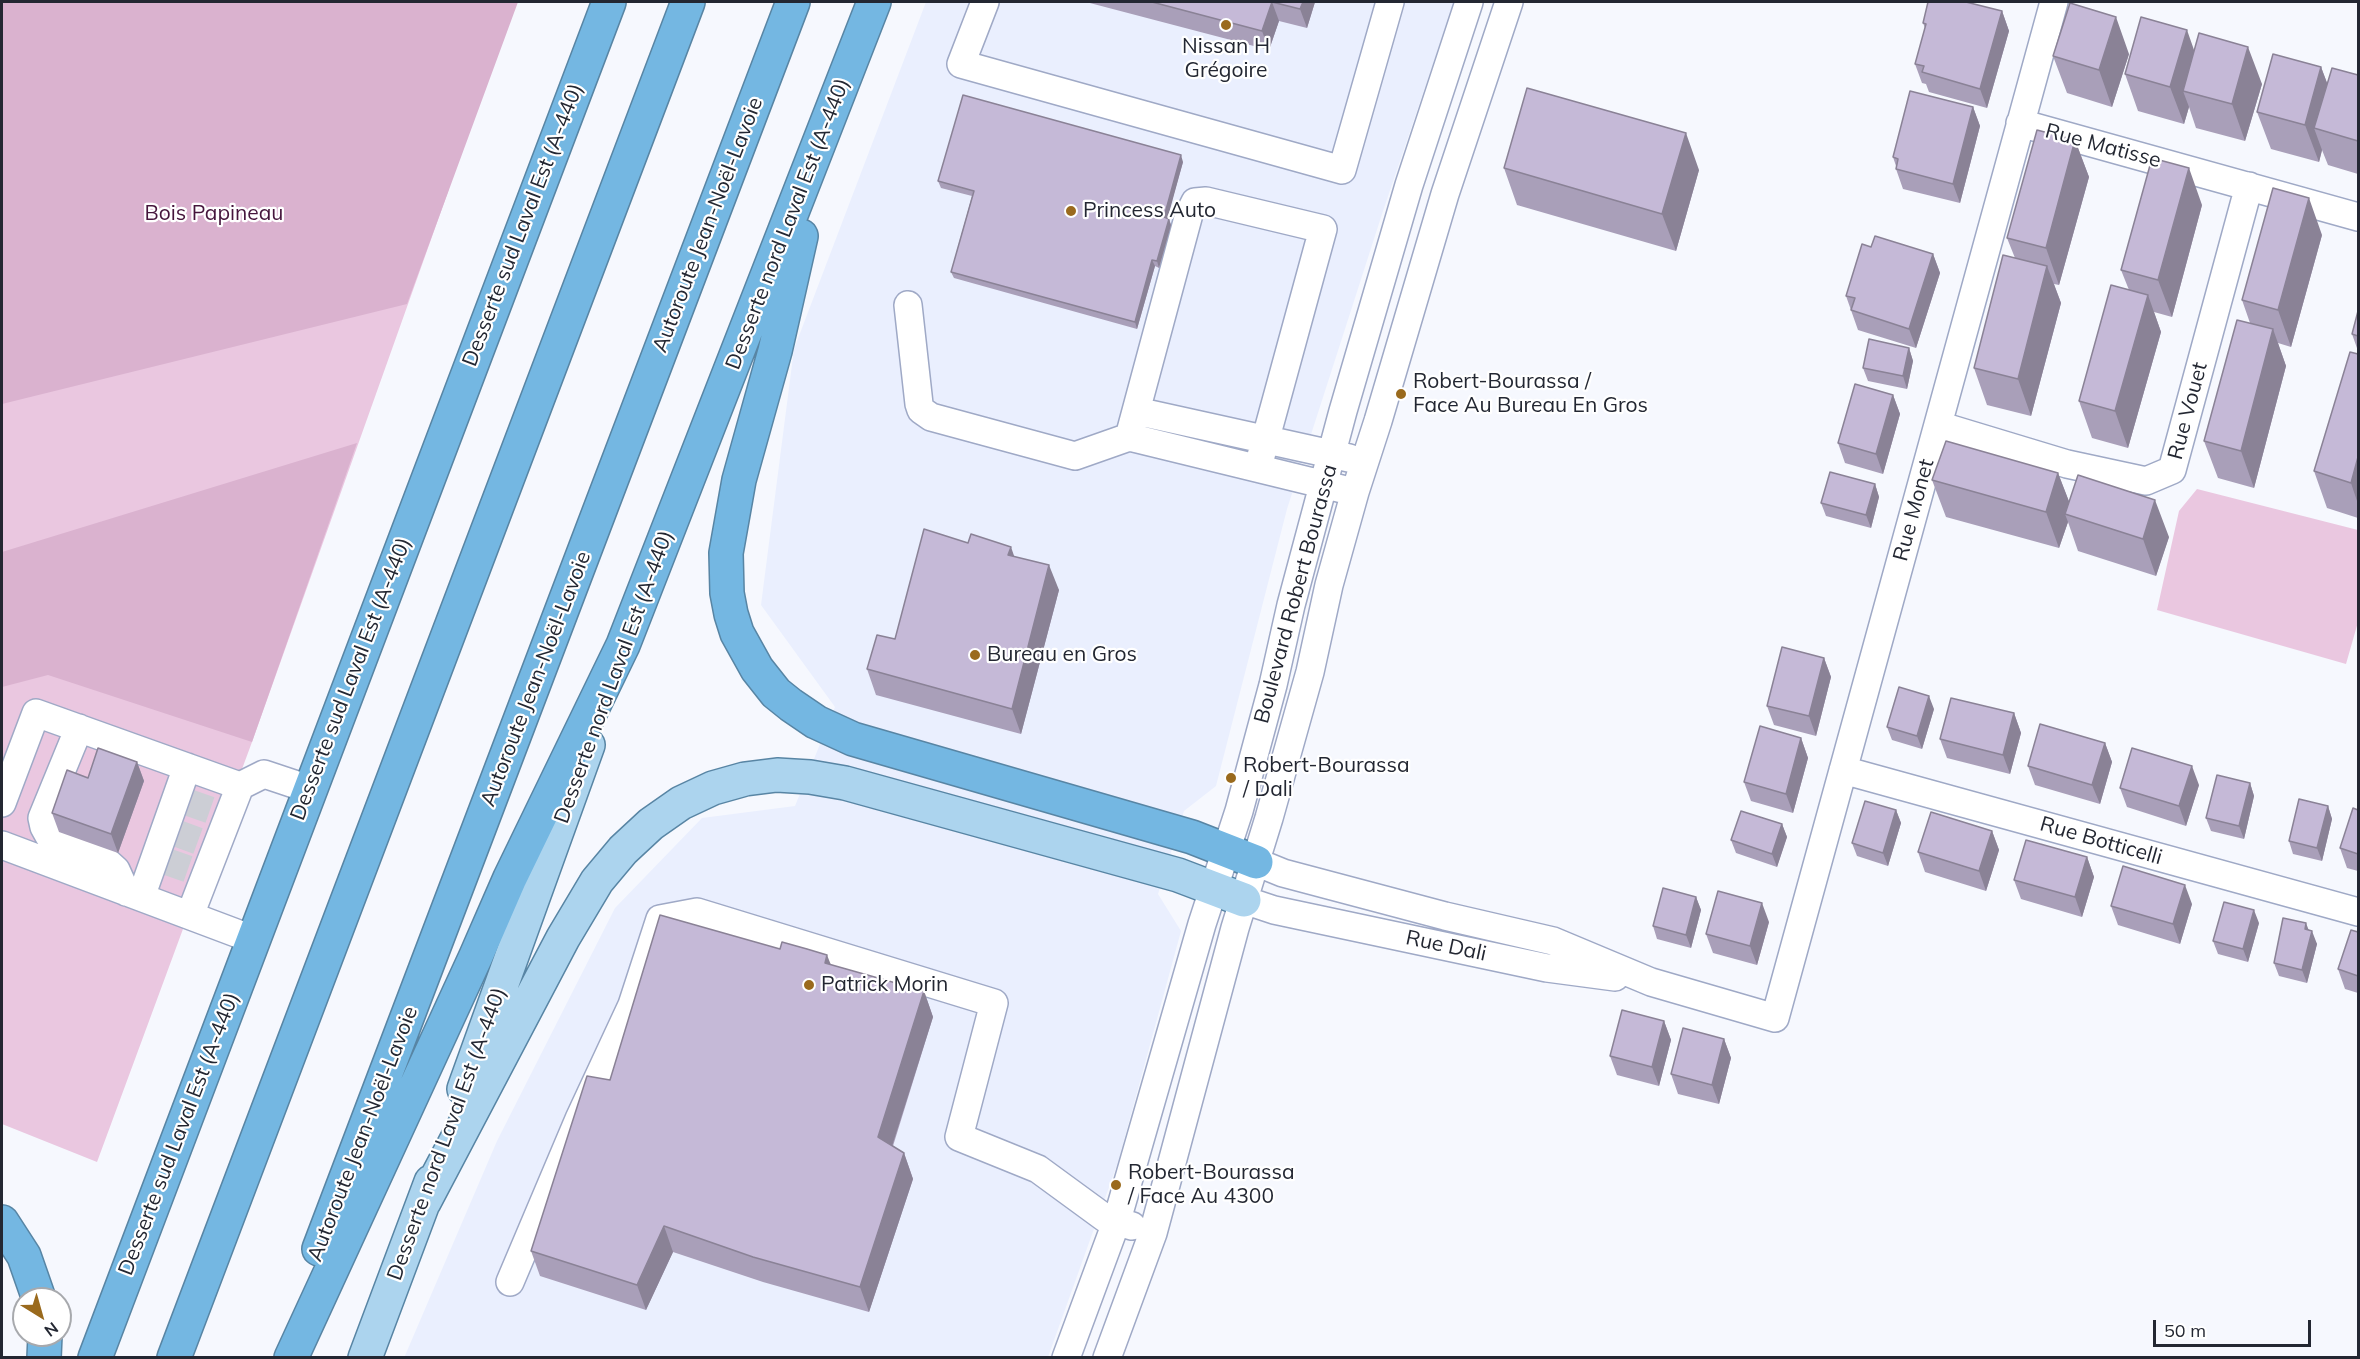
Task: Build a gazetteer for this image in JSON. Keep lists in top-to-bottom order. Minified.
{"streets":{"highway":["Desserte nord Laval Est (A-440)","Desserte sud Laval Est (A-440)","Autoroute Jean-Noël-Lavoie"],"street":["Rue Matisse","Rue Vouet","Rue Monet","Boulevard Robert Bourassa","Rue Botticelli","Rue Dali"]},"crossings":[["Rue Matisse","Rue Vouet"],["Rue Matisse","Rue Monet"],["Rue Vouet","Rue Monet"],["Rue Monet","Rue Botticelli"],["Rue Monet","Rue Dali"],["Boulevard Robert Bourassa","Rue Dali"]],"parks":["Bois Papineau"],"places":["Nissan H Grégoire","Princess Auto","Robert-Bourassa / Face Au Bureau En Gros","Bureau en Gros","Robert-Bourassa / Dali","Patrick Morin","Robert-Bourassa / Face Au 4300"],"scale_bar":"50 m","north":"bottom right"}
